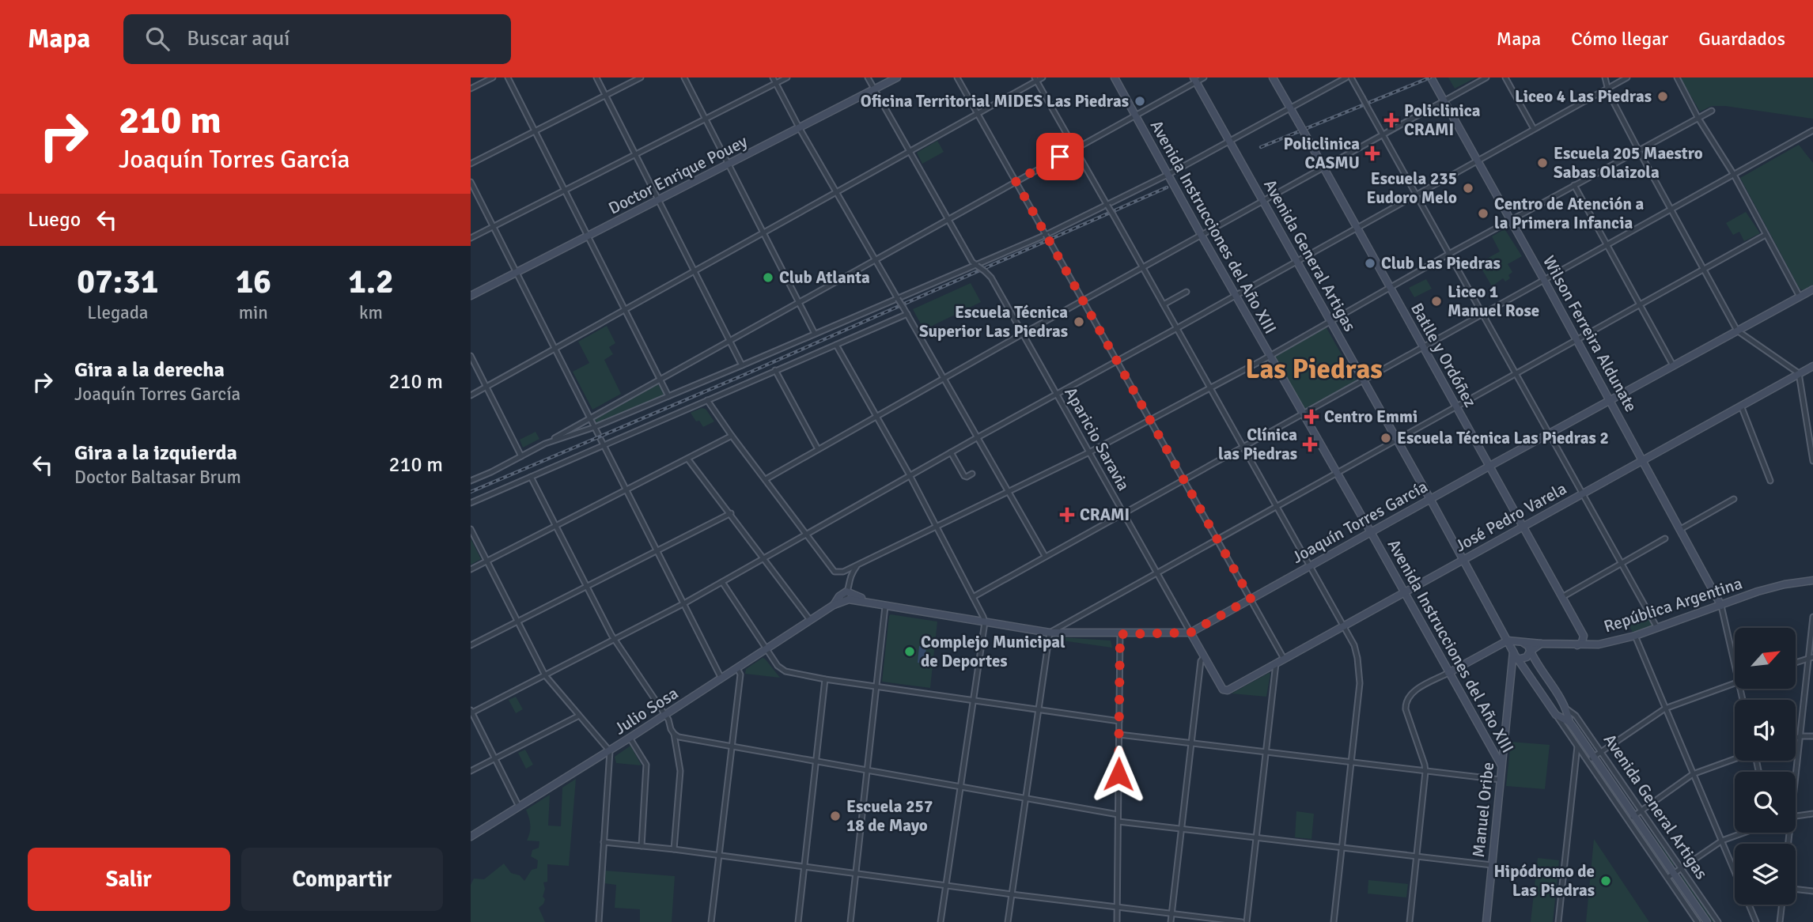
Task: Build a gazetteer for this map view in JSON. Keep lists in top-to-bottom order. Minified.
{"streets":{"street":["Doctor Enrique Pouey","Avenida Instrucciones del Año XIII","Avenida General Artigas","Wilson Ferreira Aldunate","Batlle y Ordóñez","Aparicio Saravia","José Pedro Varela","Joaquín Torres García","República Argentina","Julio Sosa","Manuel Oribe"]},"crossings":[["Avenida Instrucciones del Año XIII","José Pedro Varela"],["Avenida Instrucciones del Año XIII","Joaquín Torres García"],["Avenida Instrucciones del Año XIII","Manuel Oribe"],["Avenida General Artigas","José Pedro Varela"],["Avenida General Artigas","Joaquín Torres García"],["Avenida General Artigas","República Argentina"],["Wilson Ferreira Aldunate","José Pedro Varela"],["Wilson Ferreira Aldunate","Joaquín Torres García"],["Wilson Ferreira Aldunate","República Argentina"],["Batlle y Ordóñez","José Pedro Varela"],["Batlle y Ordóñez","Joaquín Torres García"],["Batlle y Ordóñez","República Argentina"],["Aparicio Saravia","José Pedro Varela"],["Aparicio Saravia","Joaquín Torres García"],["Joaquín Torres García","Julio Sosa"]],"districts":["Las Piedras"],"places":{"other":["Liceo 4 Las Piedras","Oficina Territorial MIDES Las Piedras","Escuela 205 Maestro Sabas Olaizola","Escuela 235 Eudoro Melo","Centro de Atención a la Primera Infancia","Club Las Piedras","Club Atlanta","Liceo 1 Manuel Rose","Escuela Técnica Superior Las Piedras","Escuela Técnica Las Piedras 2","Complejo Municipal de Deportes","Escuela 257 18 de Mayo","Hipódromo de Las Piedras"],"health":["Policlinica CRAMI","Policlinica CASMU","Centro Emmi","Clínica las Piedras","CRAMI"]},"north":"top right","page":{"header":"Mapa","search":"Buscar aquí","nav":["Mapa","Cómo llegar","Guardados"],"turn":["210 m","Joaquín Torres García"],"then":"Luego","eta":["07:31","Llegada","16","min","1.2","km"],"list":[{"name":"Gira a la derecha","note":"Joaquín Torres García","value":"210 m"},{"name":"Gira a la izquierda","note":"Doctor Baltasar Brum","value":"210 m"}],"buttons":["Salir","Compartir"]}}
